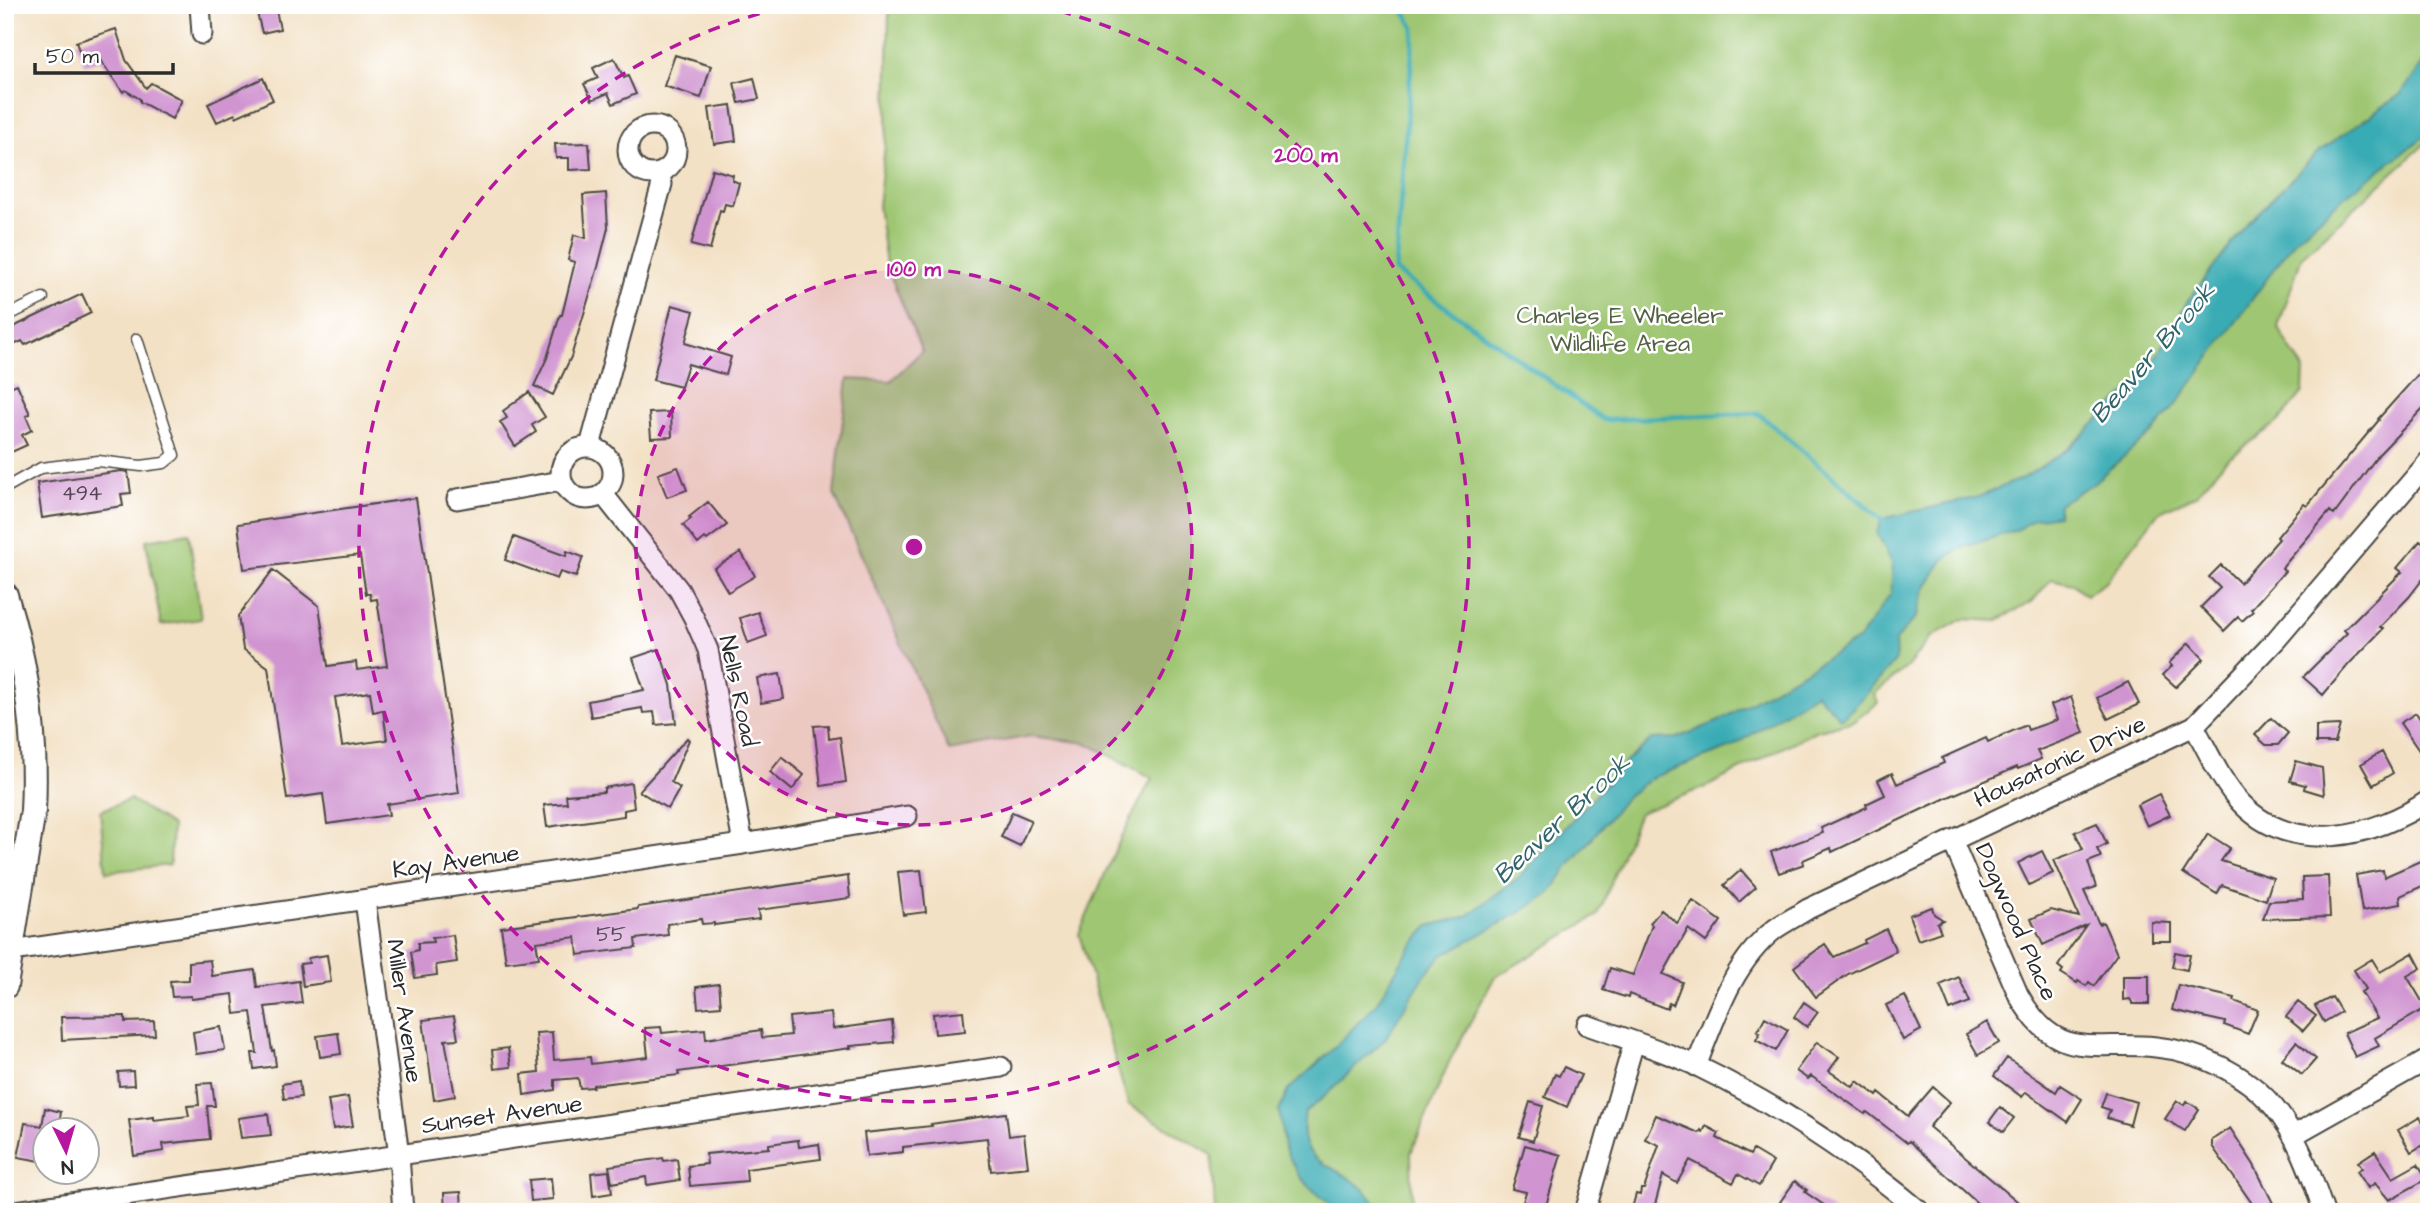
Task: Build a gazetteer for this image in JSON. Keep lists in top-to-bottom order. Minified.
{"streets":{"street":["Nells Road","Housatonic Drive","Kay Avenue","Dogwood Place","Miller Avenue","Sunset Avenue"]},"crossings":[["Nells Road","Kay Avenue"],["Housatonic Drive","Dogwood Place"],["Kay Avenue","Miller Avenue"],["Miller Avenue","Sunset Avenue"]],"water":["Beaver Brook"],"parks":["Charles E Wheeler Wildlife Area"],"house_numbers":["494","55"],"scale_bar":"50 m","north":"bottom","rings":["200 m","100 m"]}
